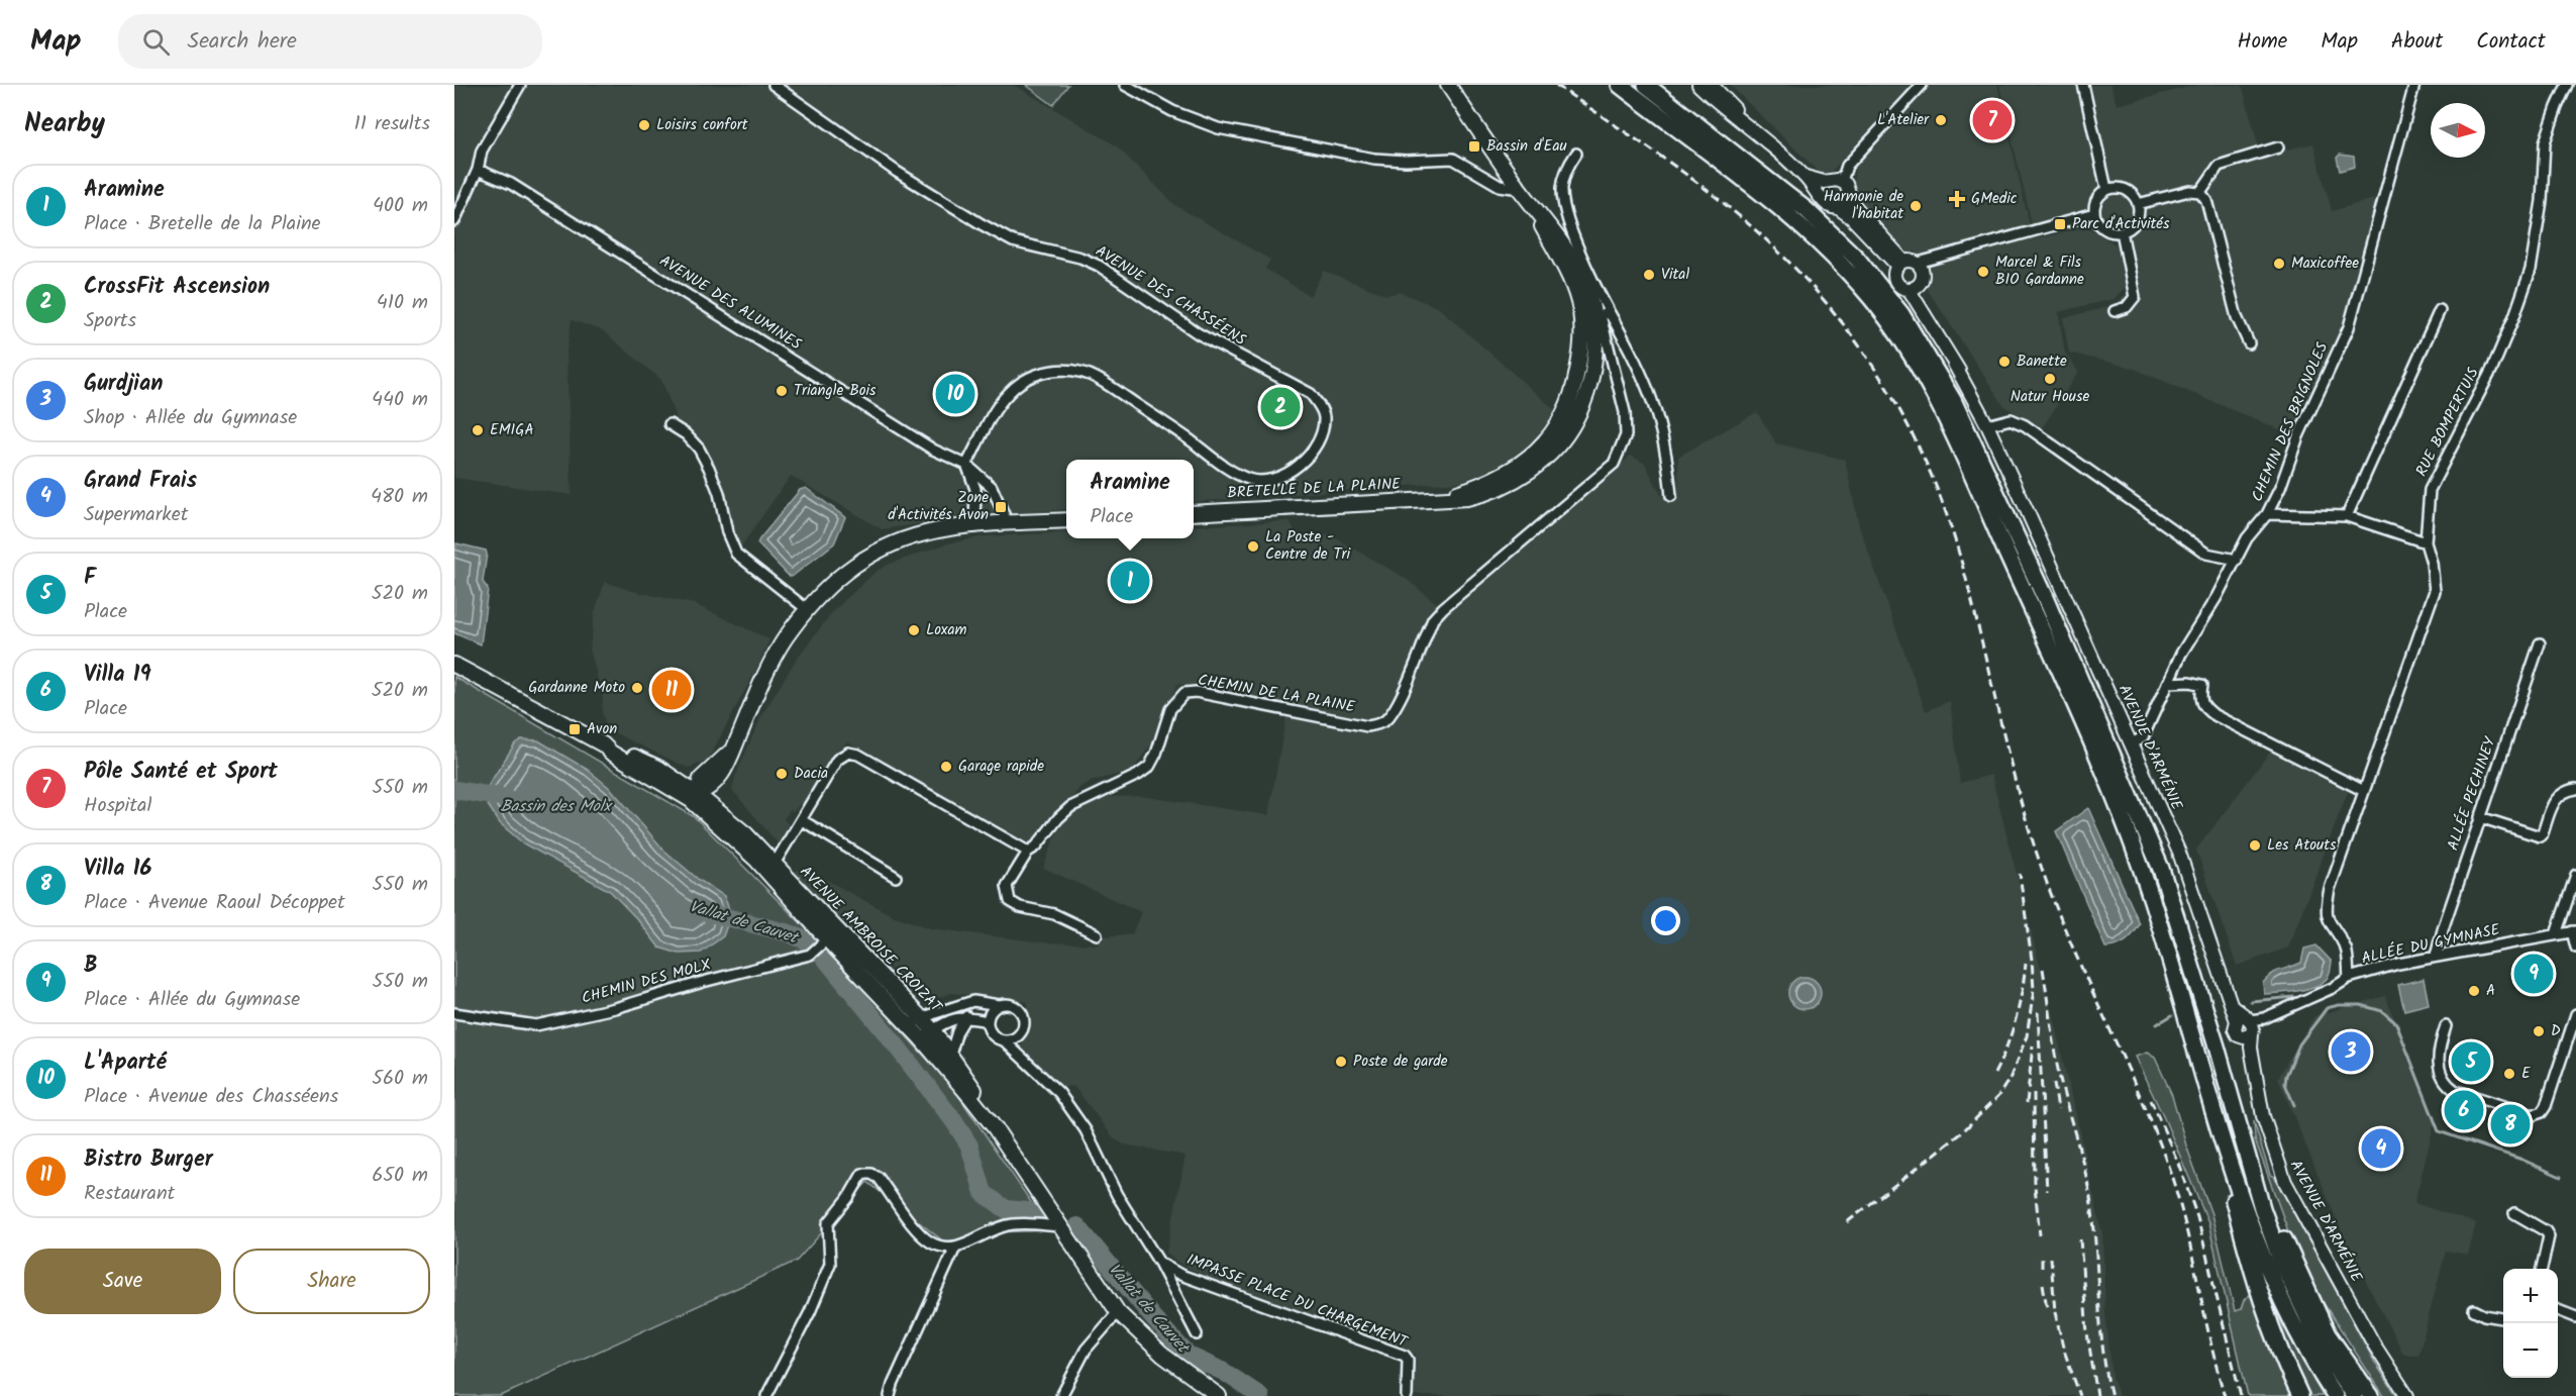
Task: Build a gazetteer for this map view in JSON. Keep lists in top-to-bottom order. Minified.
{"streets":{"main road":["BRETELLE DE LA PLAINE","AVENUE AMBROISE CROIZAT"],"street":["AVENUE DES CHASSÉENS","AVENUE DES ALUMINES","CHEMIN DES BRIGNOLES","RUE BOMPERTUIS","CHEMIN DE LA PLAINE","AVENUE D'ARMÉNIE","ALLÉE PECHINEY","ALLÉE DU GYMNASE","CHEMIN DES MOLX","IMPASSE PLACE DU CHARGEMENT"]},"crossings":[["AVENUE DES CHASSÉENS","AVENUE DES ALUMINES"],["CHEMIN DES BRIGNOLES","AVENUE D'ARMÉNIE"],["RUE BOMPERTUIS","ALLÉE DU GYMNASE"],["BRETELLE DE LA PLAINE","CHEMIN DE LA PLAINE"],["AVENUE D'ARMÉNIE","ALLÉE DU GYMNASE"],["ALLÉE PECHINEY","ALLÉE DU GYMNASE"],["AVENUE AMBROISE CROIZAT","CHEMIN DES MOLX"]],"water":["Bassin des Molx","Vallat de Cauvet"],"places":{"other":["L'Atelier","Loisirs confort","Harmonie de l'habitat","Maxicoffee","Marcel & Fils BIO Gardanne","Vital","Banette","Natur House","Triangle Bois","EMIGA","La Poste - Centre de Tri","Loxam","Gardanne Moto","Garage rapide","Dacia","Les Atouts","A","D","Poste de garde","E"],"transit":["Bassin d'Eau","Parc d'Activités","Zone d'Activités Avon","Avon"],"health":["GMedic"]},"north":"right","page":{"header":"Map","search":"Search here","nav":["Home","Map","About","Contact"],"heading":["Nearby","11 results"],"pins":["7","10","2","1","11","9","3","5","6","8","4"],"list":[{"mark":"1","name":"Aramine","note":"Place · Bretelle de la Plaine","value":"400 m"},{"mark":"2","name":"CrossFit Ascension","note":"Sports","value":"410 m"},{"mark":"3","name":"Gurdjian","note":"Shop · Allée du Gymnase","value":"440 m"},{"mark":"4","name":"Grand Frais","note":"Supermarket","value":"480 m"},{"mark":"5","name":"F","note":"Place","value":"520 m"},{"mark":"6","name":"Villa 19","note":"Place","value":"520 m"},{"mark":"7","name":"Pôle Santé et Sport","note":"Hospital","value":"550 m"},{"mark":"8","name":"Villa 16","note":"Place · Avenue Raoul Décoppet","value":"550 m"},{"mark":"9","name":"B","note":"Place · Allée du Gymnase","value":"550 m"},{"mark":"10","name":"L'Aparté","note":"Place · Avenue des Chasséens","value":"560 m"},{"mark":"11","name":"Bistro Burger","note":"Restaurant","value":"650 m"}],"popup":["Aramine","Place"],"buttons":["Save","Share"],"map_buttons":["+","−"]}}
